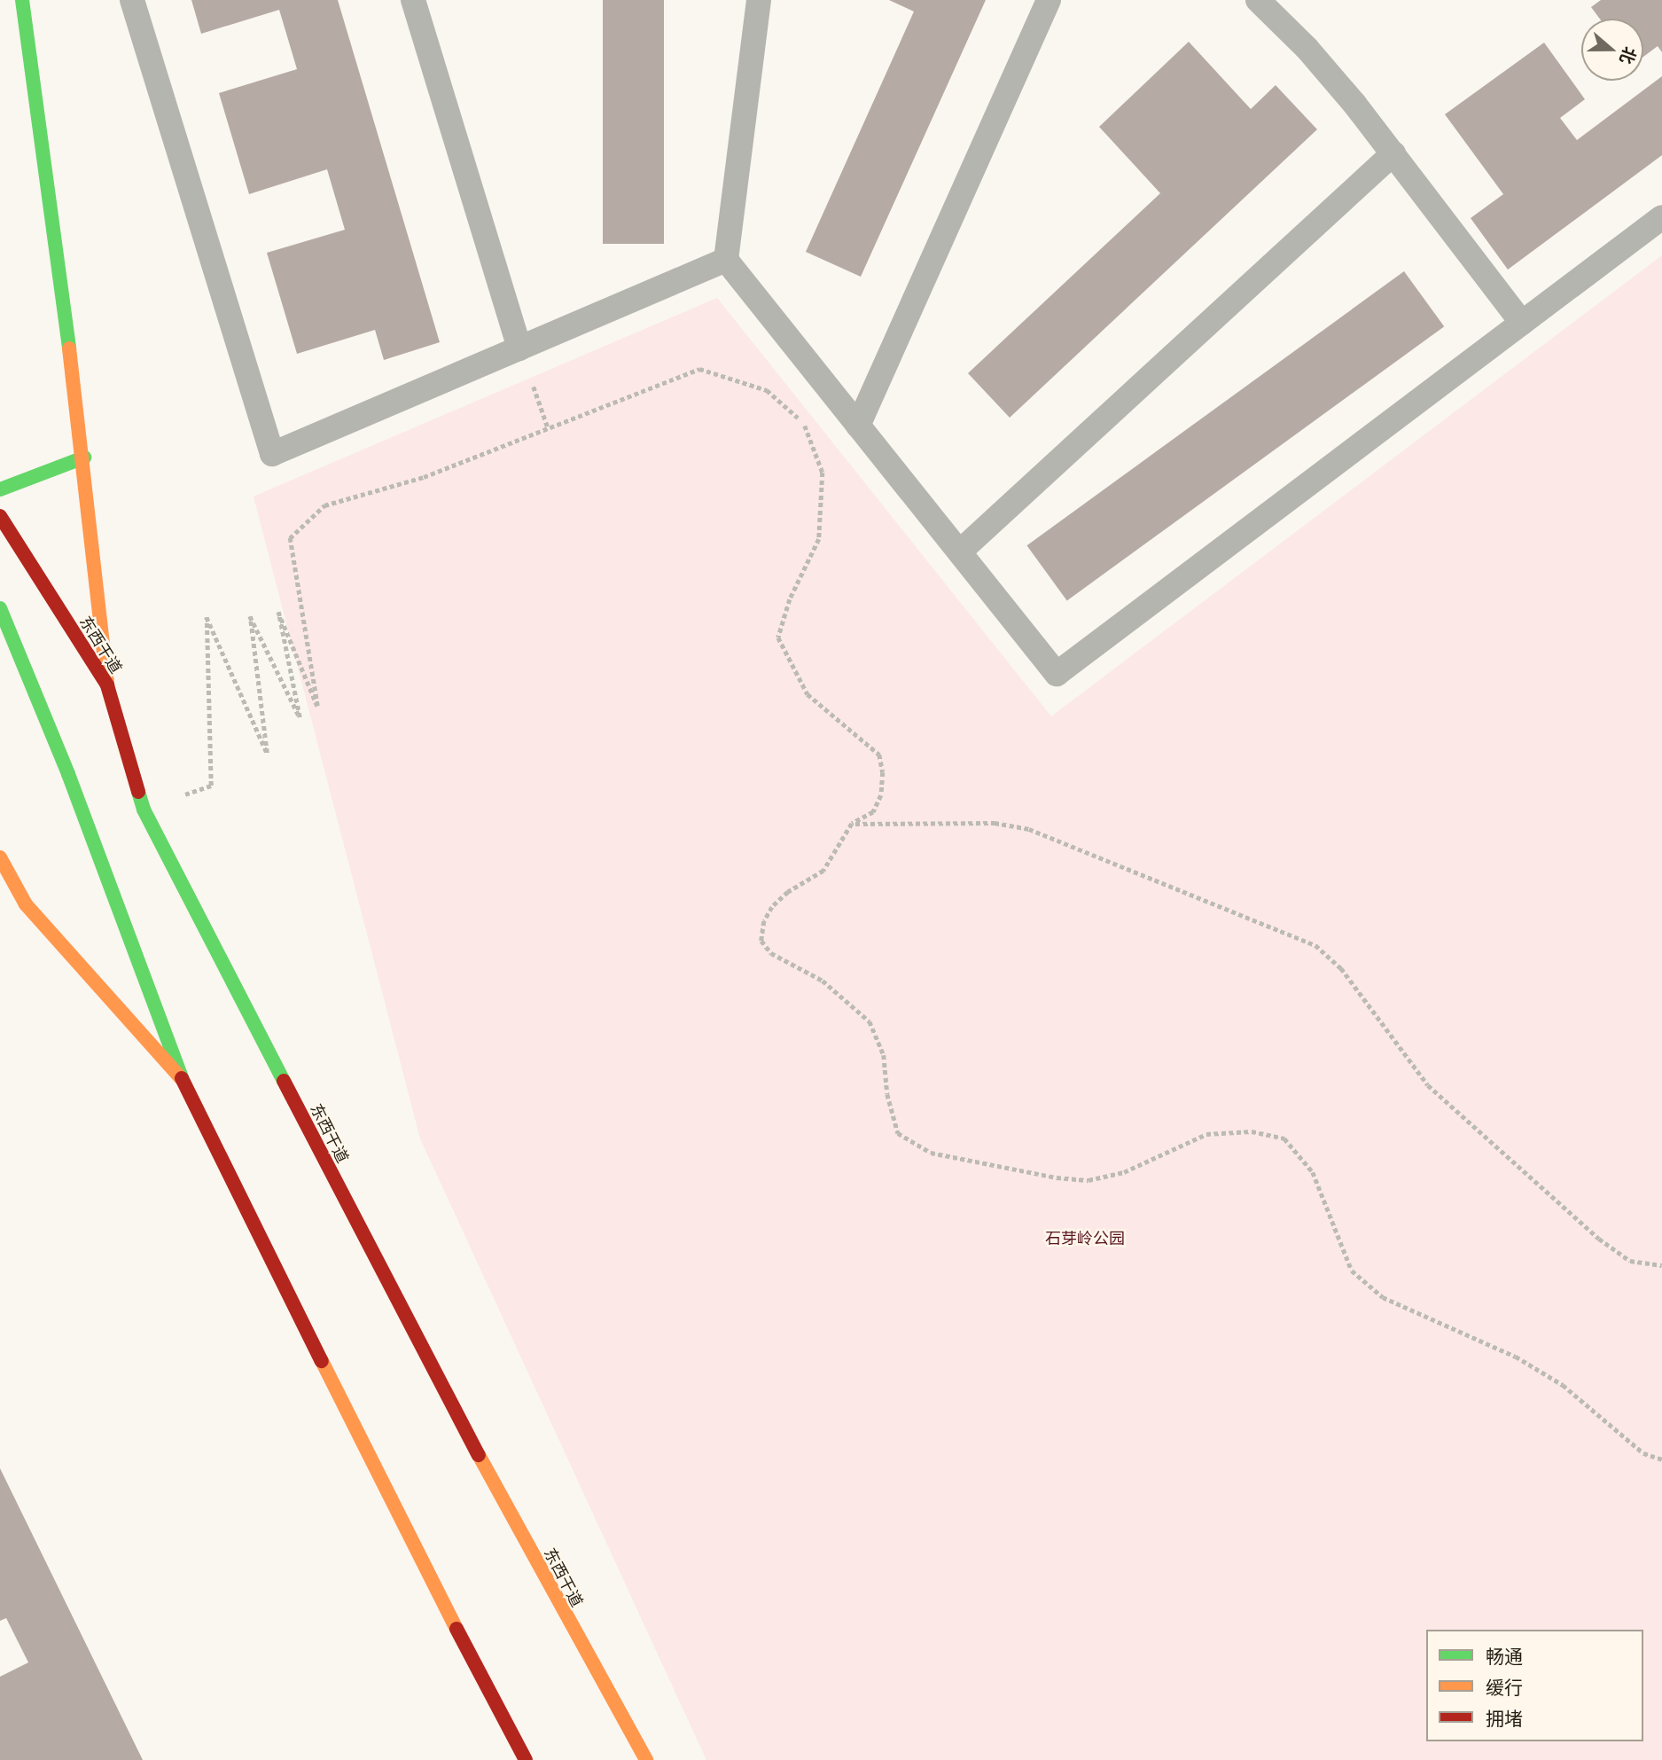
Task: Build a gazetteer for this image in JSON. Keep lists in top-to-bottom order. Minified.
{"streets":{"main road":["东西干道"]},"parks":["石芽岭公园"],"legend":["畅通","缓行","拥堵"],"north":"right"}
